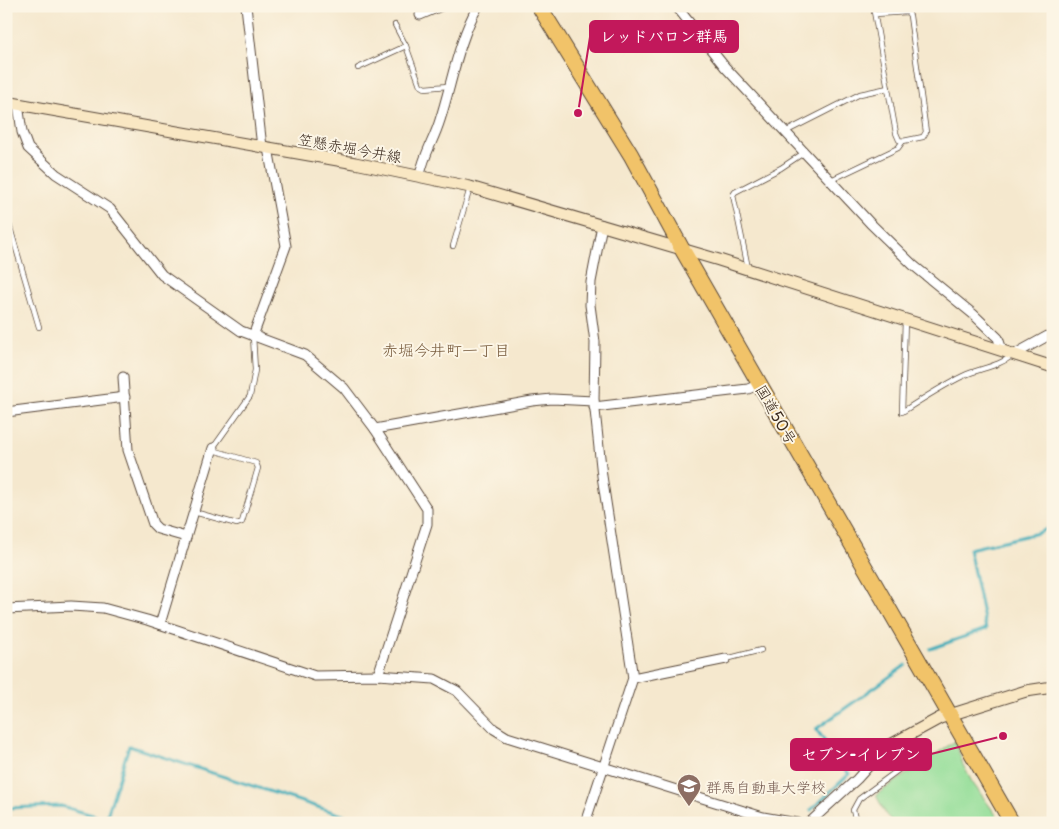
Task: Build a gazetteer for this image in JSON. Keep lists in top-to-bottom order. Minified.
{"streets":{"highway":["国道50号"],"main road":["笠懸赤堀今井線"]},"crossings":[["笠懸赤堀今井線","国道50号"]],"districts":["赤堀今井町一丁目"],"places":{"other":["レッドバロン群馬","セブン-イレブン"],"school or university":["群馬自動車大学校"]}}
